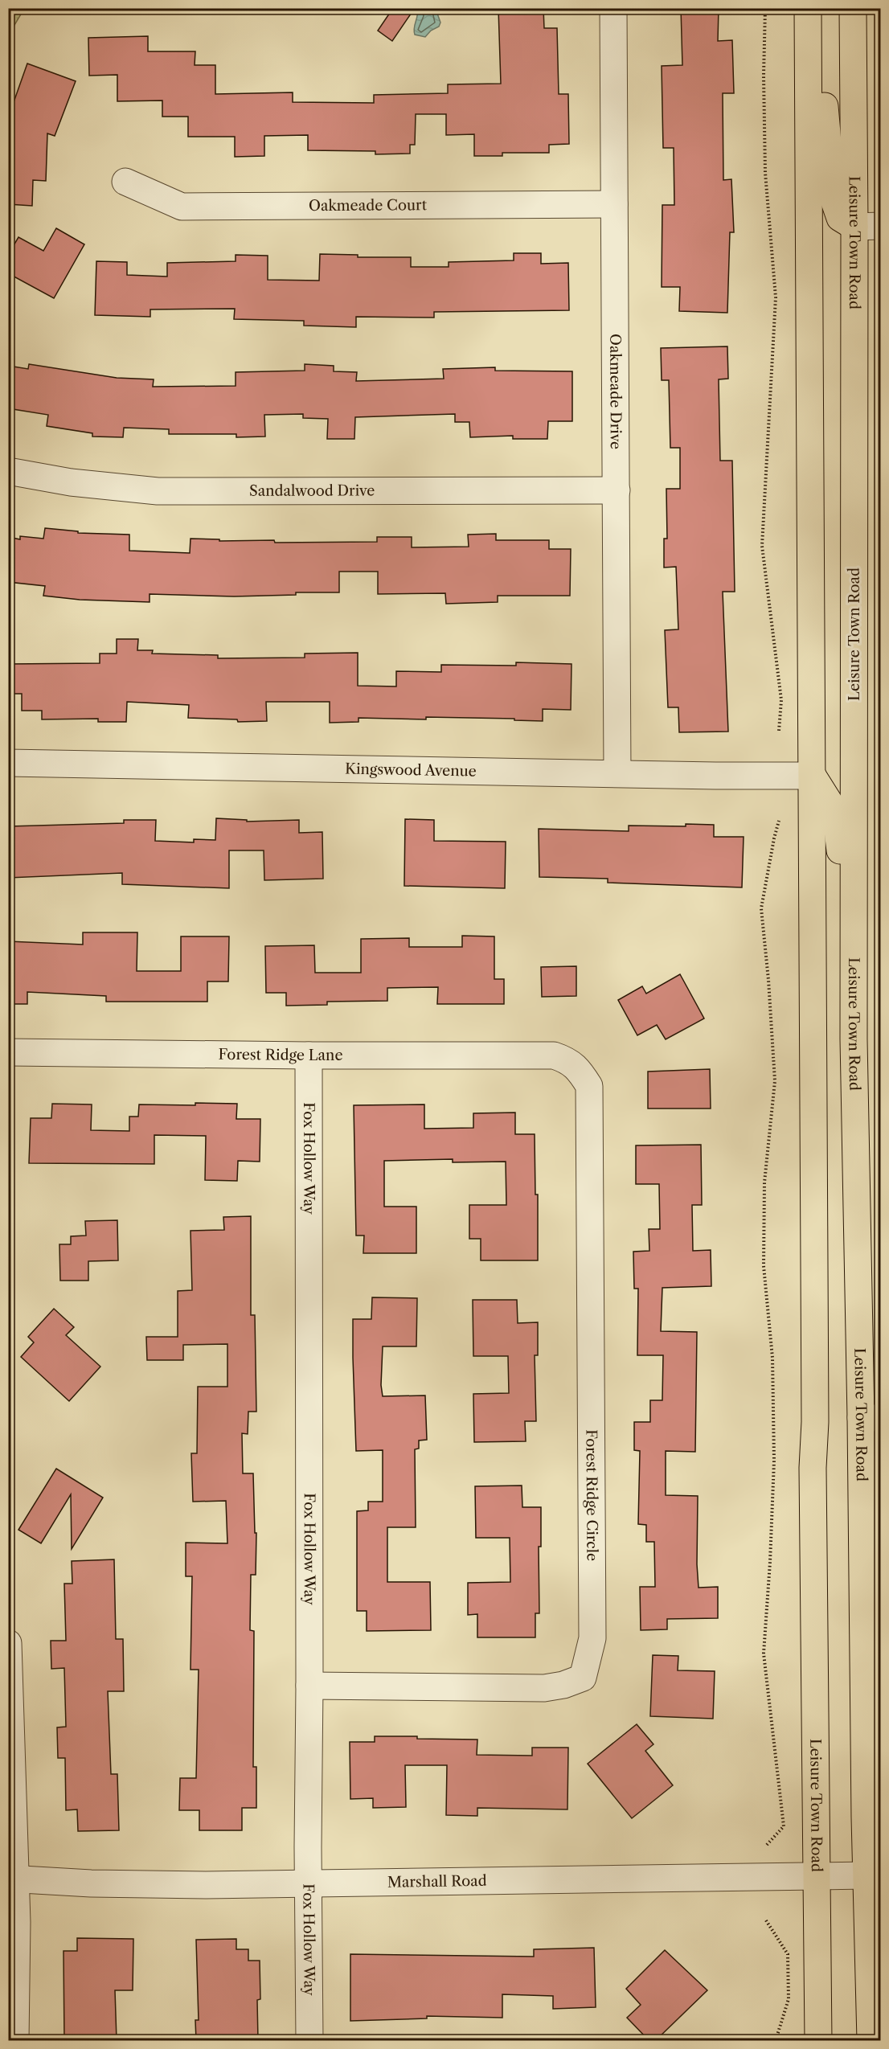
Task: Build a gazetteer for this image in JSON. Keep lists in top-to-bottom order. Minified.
{"streets":{"main road":["Leisure Town Road"],"street":["Oakmeade Court","Oakmeade Drive","Sandalwood Drive","Kingswood Avenue","Forest Ridge Lane","Fox Hollow Way","Forest Ridge Circle","Marshall Road"]},"crossings":[["Oakmeade Court","Oakmeade Drive"],["Leisure Town Road","Kingswood Avenue"],["Leisure Town Road","Marshall Road"],["Oakmeade Drive","Sandalwood Drive"],["Oakmeade Drive","Kingswood Avenue"],["Forest Ridge Lane","Fox Hollow Way"],["Forest Ridge Lane","Forest Ridge Circle"],["Fox Hollow Way","Forest Ridge Circle"],["Fox Hollow Way","Marshall Road"]]}
